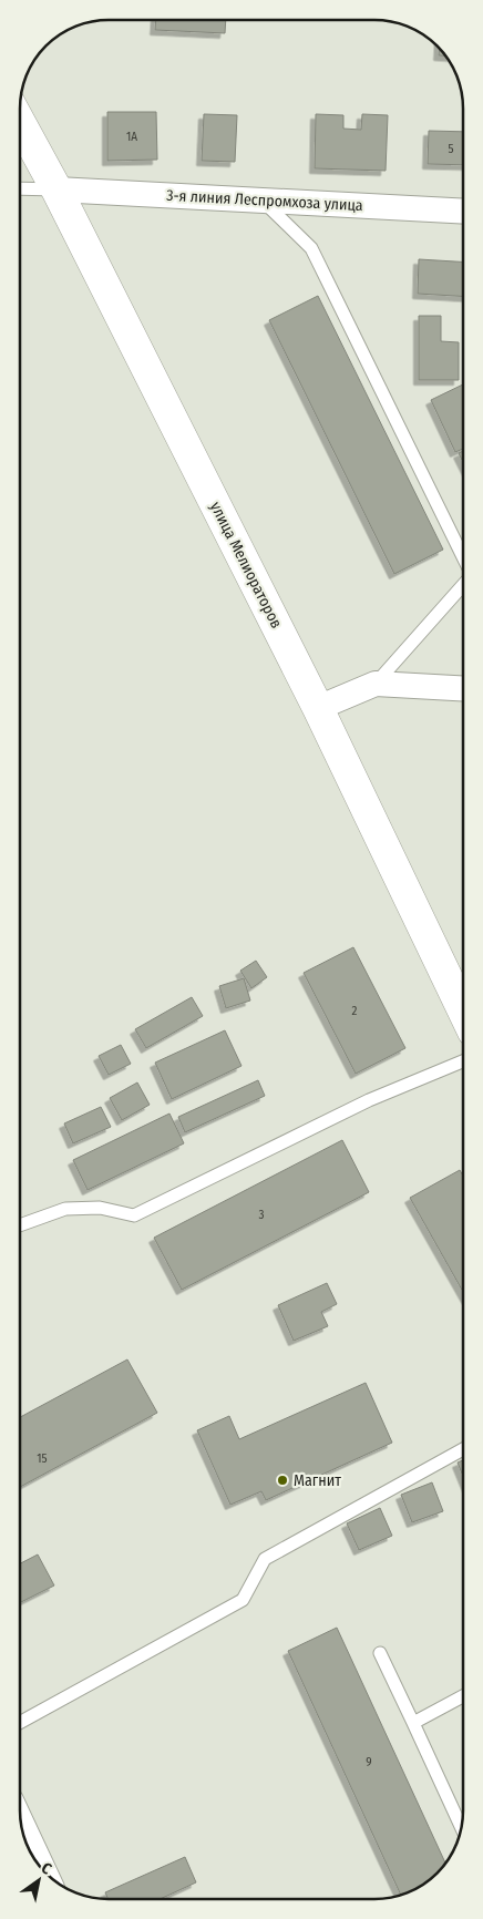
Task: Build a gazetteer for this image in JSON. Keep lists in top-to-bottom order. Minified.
{"streets":{"street":["3-я линия Леспромхоза улица","улица Мелиораторов"]},"crossings":[["3-я линия Леспромхоза улица","улица Мелиораторов"]],"places":["Магнит"],"house_numbers":["1А","5","2","3","15","9"],"north":"top right"}
